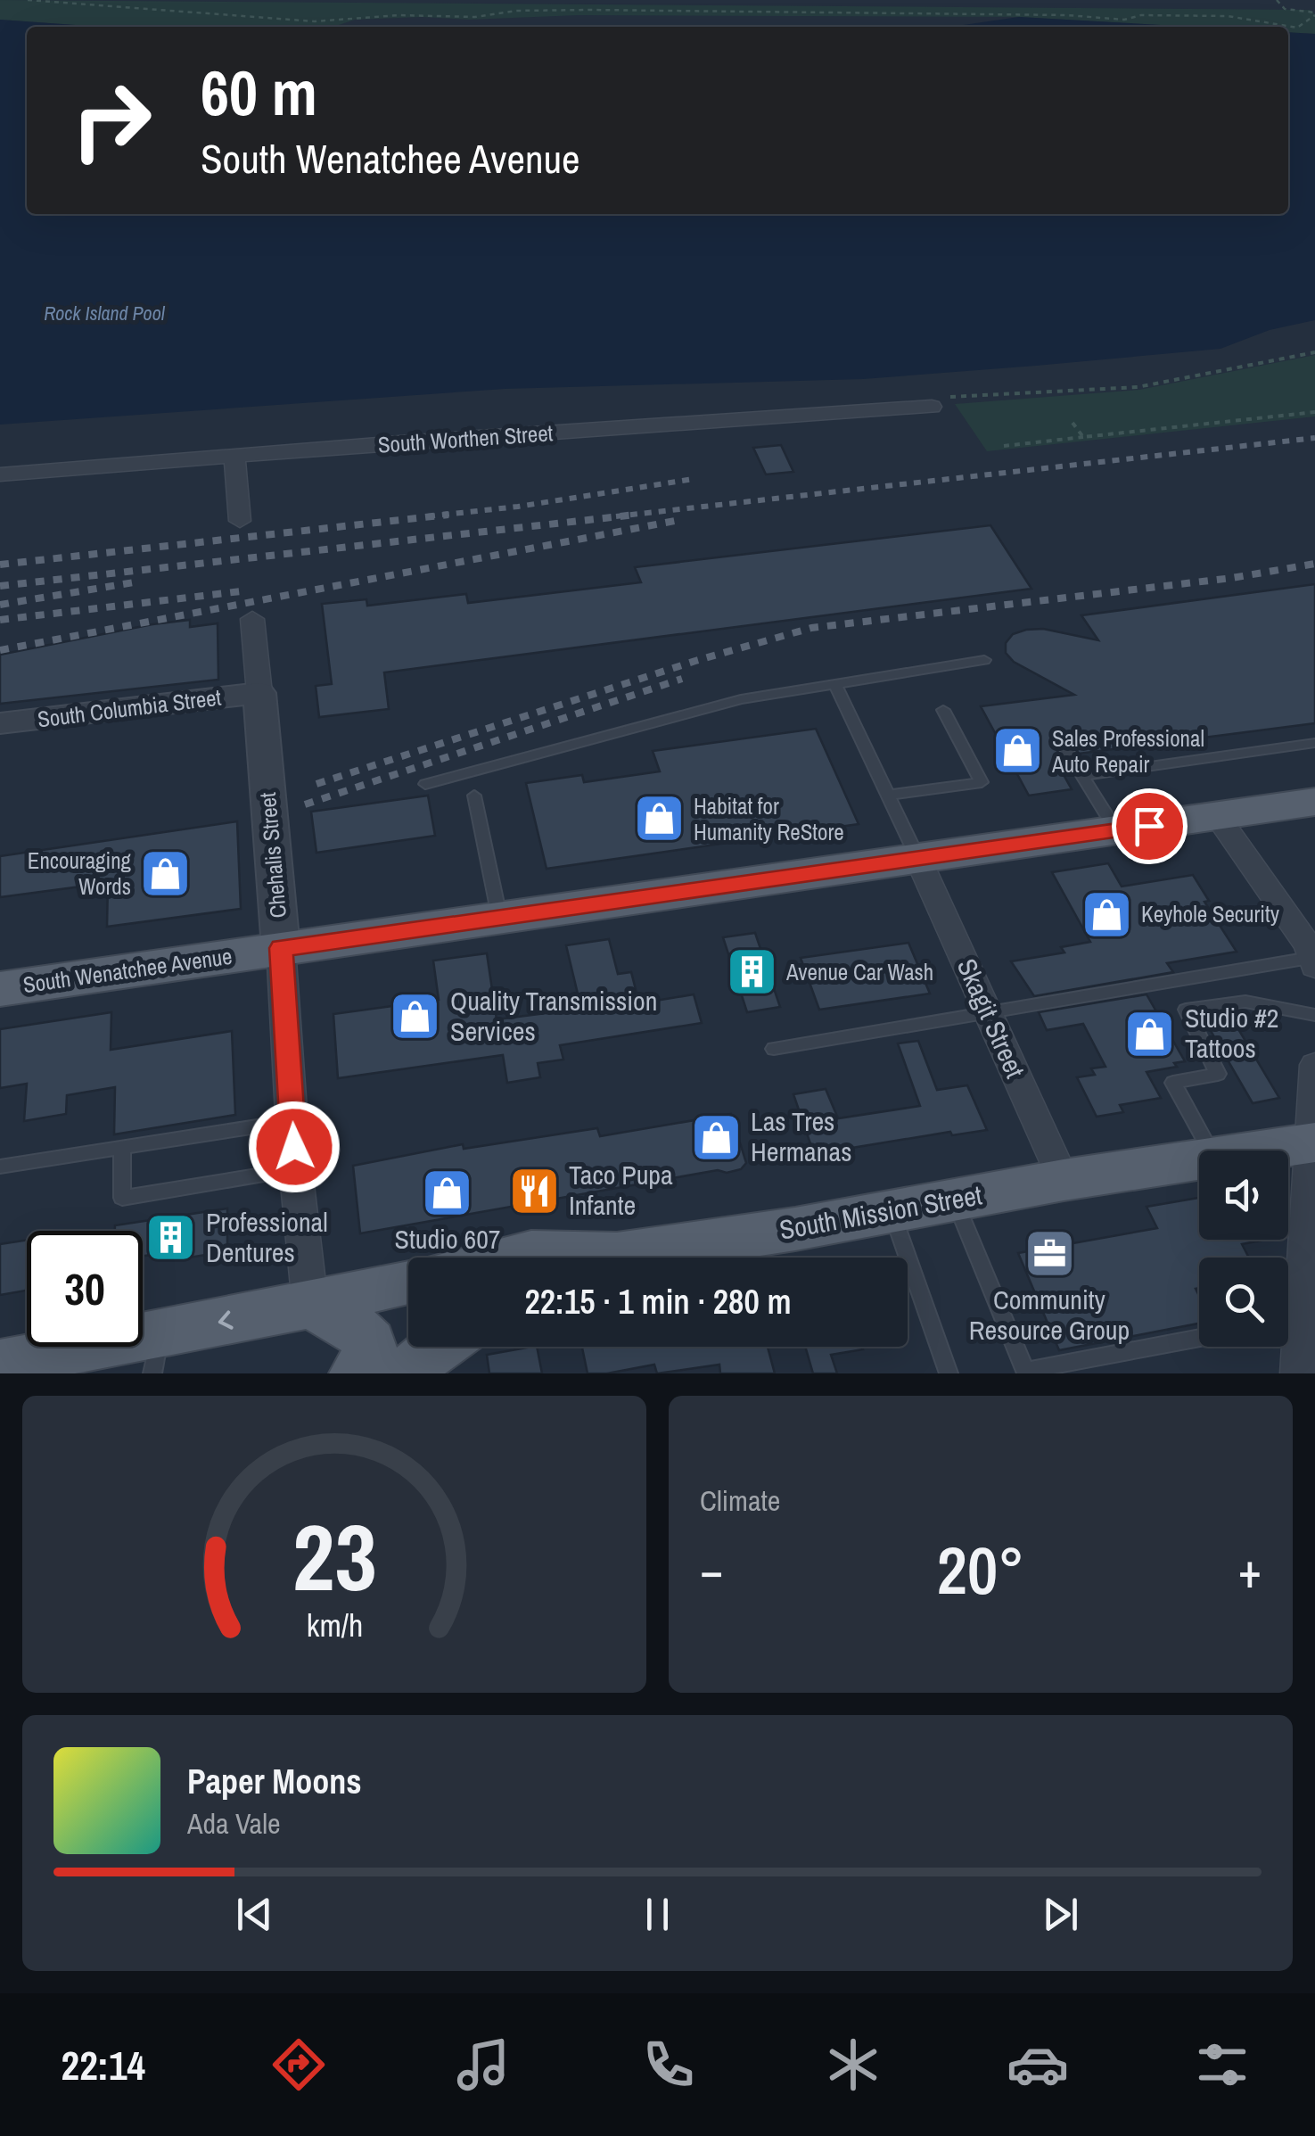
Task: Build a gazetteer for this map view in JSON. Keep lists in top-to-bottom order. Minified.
{"streets":{"main road":["South Wenatchee Avenue","South Mission Street"],"street":["South Worthen Street","South Columbia Street","Chehalis Street","Skagit Street"]},"crossings":[["South Columbia Street","Chehalis Street"],["Chehalis Street","South Wenatchee Avenue"],["South Wenatchee Avenue","Skagit Street"],["Skagit Street","South Mission Street"]],"water":["Rock Island Pool"],"places":{"shop":["Sales Professional Auto Repair","Habitat for Humanity ReStore","Encouraging Words","Keyhole Security","Quality Transmission Services","Studio #2 Tattoos","Las Tres Hermanas","Studio 607"],"building":["Avenue Car Wash","Professional Dentures"],"restaurant":["Taco Pupa Infante"],"office":["Community Resource Group"]},"page":{"turn":["60 m","South Wenatchee Avenue"],"limit":"30","trip":"22:15 · 1 min · 280 m","tile":"Climate","heat":["−","20°","+"],"song":["Paper Moons","Ada Vale"],"tabs":"22:14","gauge":["23","km/h"]}}
